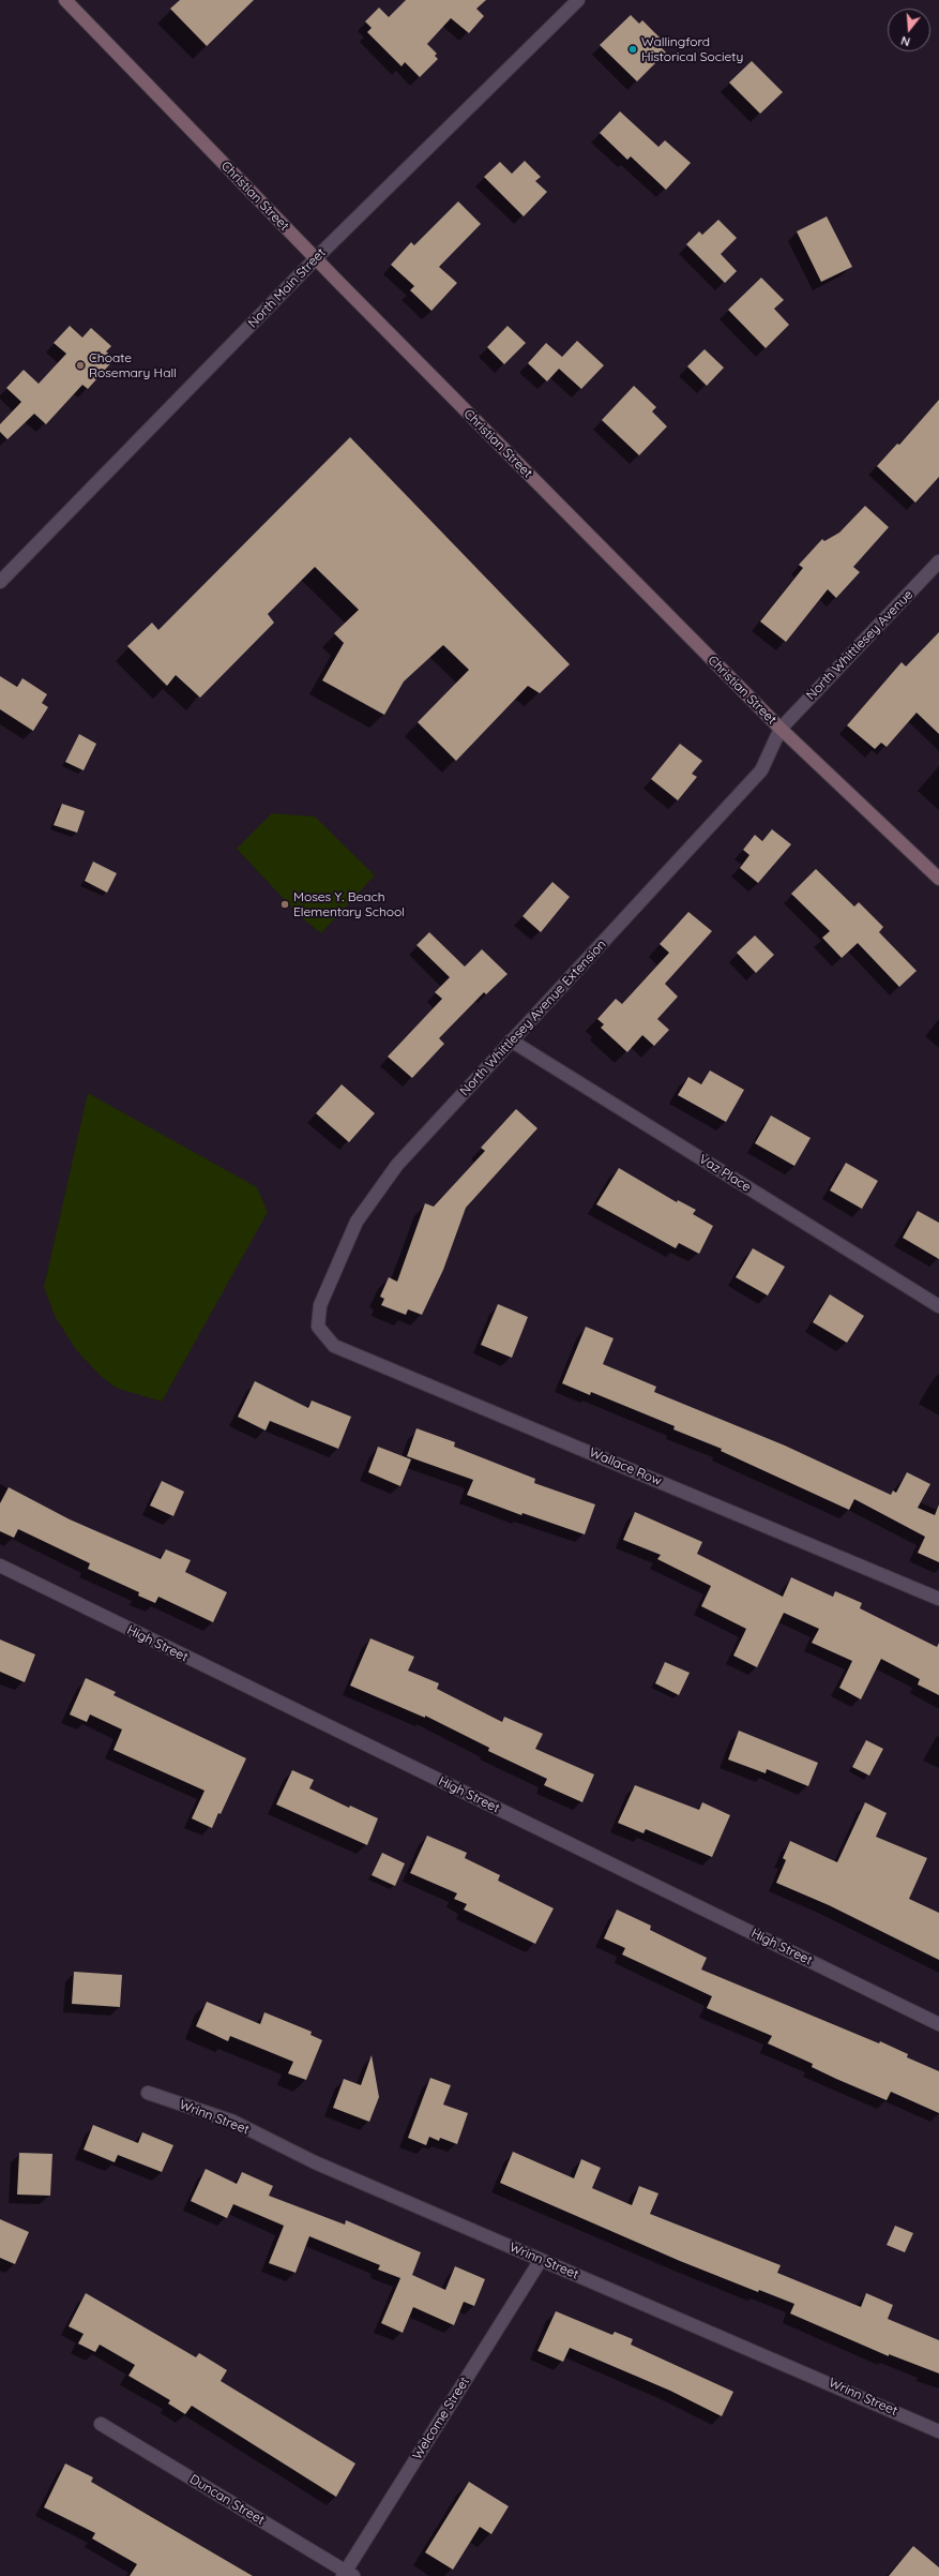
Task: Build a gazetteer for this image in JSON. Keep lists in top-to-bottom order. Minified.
{"streets":{"main road":["Christian Street"],"street":["North Main Street","North Whittlesey Avenue","North Whittlesey Avenue Extension","Vaz Place","Wallace Row","High Street","Wrinn Street","Welcome Street","Duncan Street"]},"crossings":[["Christian Street","North Main Street"],["Christian Street","North Whittlesey Avenue"],["Christian Street","North Whittlesey Avenue Extension"],["North Whittlesey Avenue","North Whittlesey Avenue Extension"],["North Whittlesey Avenue Extension","Vaz Place"],["North Whittlesey Avenue Extension","Wallace Row"],["Wrinn Street","Welcome Street"],["Welcome Street","Duncan Street"]],"places":["Wallingford Historical Society","Choate Rosemary Hall","Moses Y. Beach Elementary School"],"north":"bottom"}
